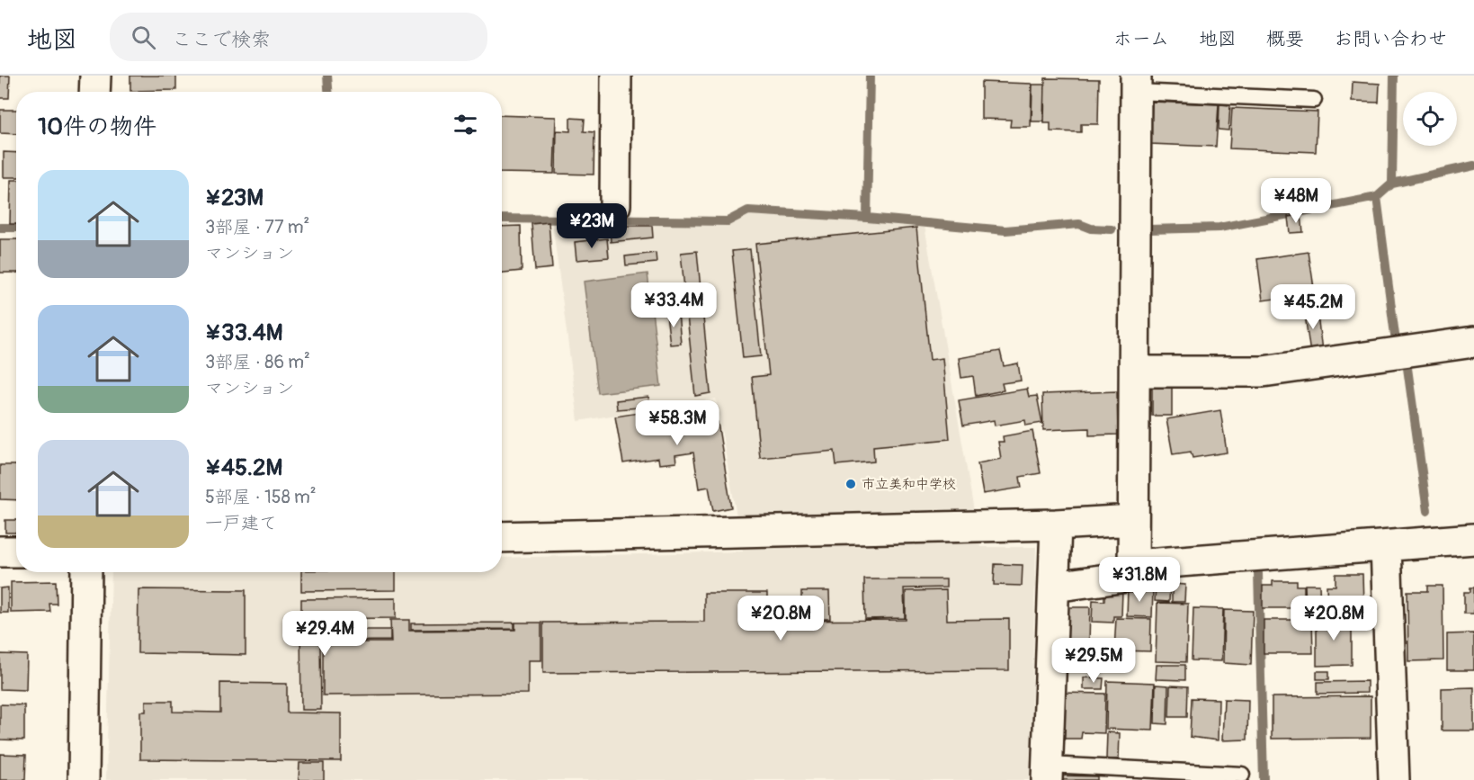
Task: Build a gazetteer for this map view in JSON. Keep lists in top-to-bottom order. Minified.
{"places":["市立美和中学校"],"page":{"header":"地図","search":"ここで検索","nav":["ホーム","地図","概要","お問い合わせ"],"heading":"10件の物件","list":[{"name":"¥23M","note":"3部屋 · 77 m² · マンション"},{"name":"¥33.4M","note":"3部屋 · 86 m² · マンション"},{"name":"¥45.2M","note":"5部屋 · 158 m² · 一戸建て"}],"price":["¥48M","¥23M","¥33.4M","¥45.2M","¥58.3M","¥31.8M","¥20.8M","¥20.8M","¥29.4M","¥29.5M"]}}
